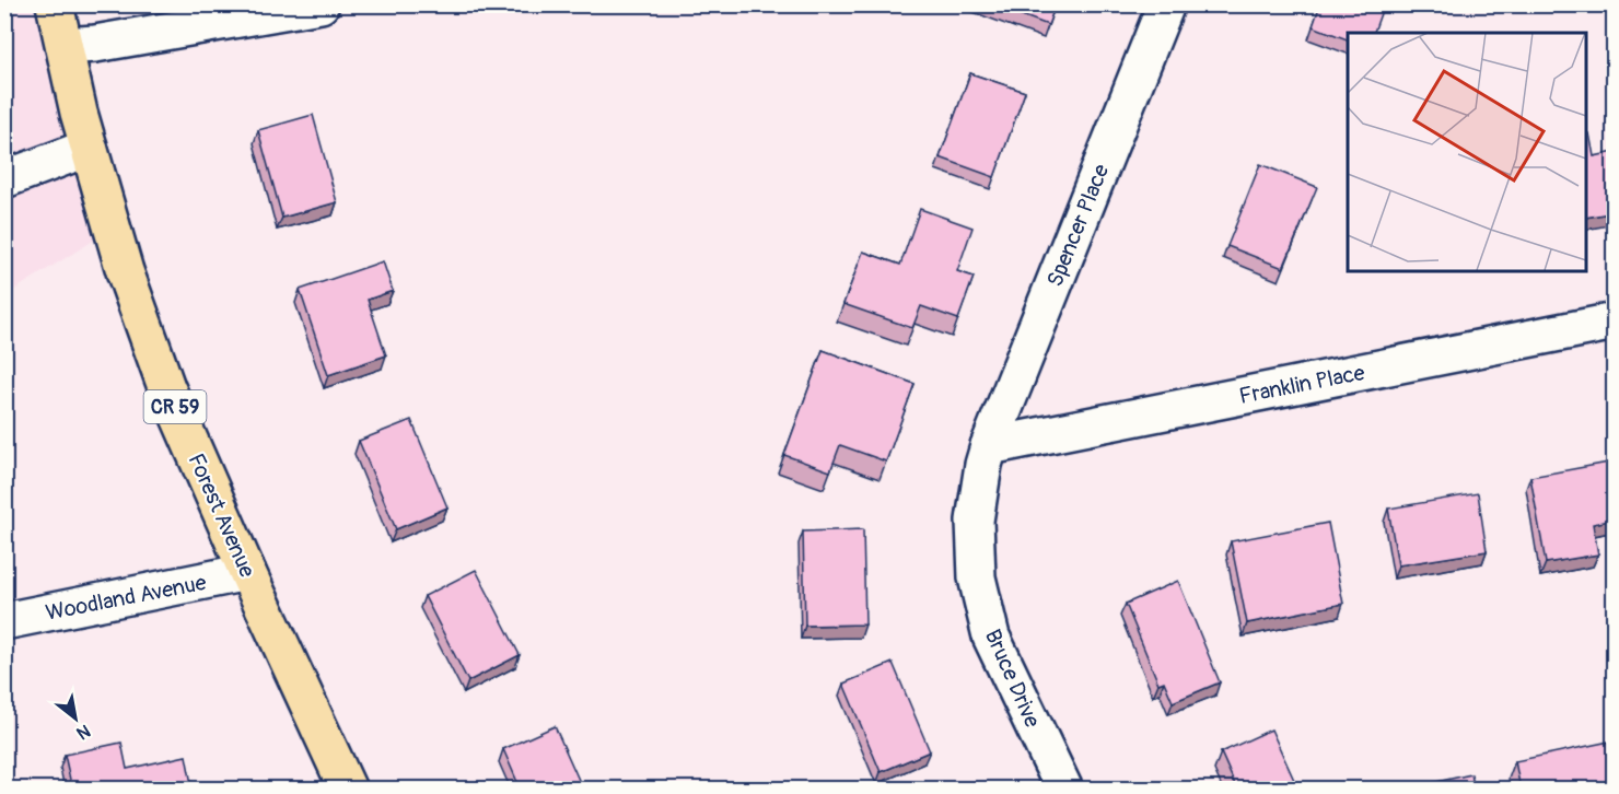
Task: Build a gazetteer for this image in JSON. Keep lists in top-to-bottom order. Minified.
{"streets":{"main road":["CR 59","Forest Avenue"],"street":["Spencer Place","Franklin Place","Woodland Avenue","Bruce Drive"]},"crossings":[["Spencer Place","Franklin Place"],["Spencer Place","Bruce Drive"],["Franklin Place","Bruce Drive"],["Forest Avenue","Woodland Avenue"]],"north":"bottom right"}
